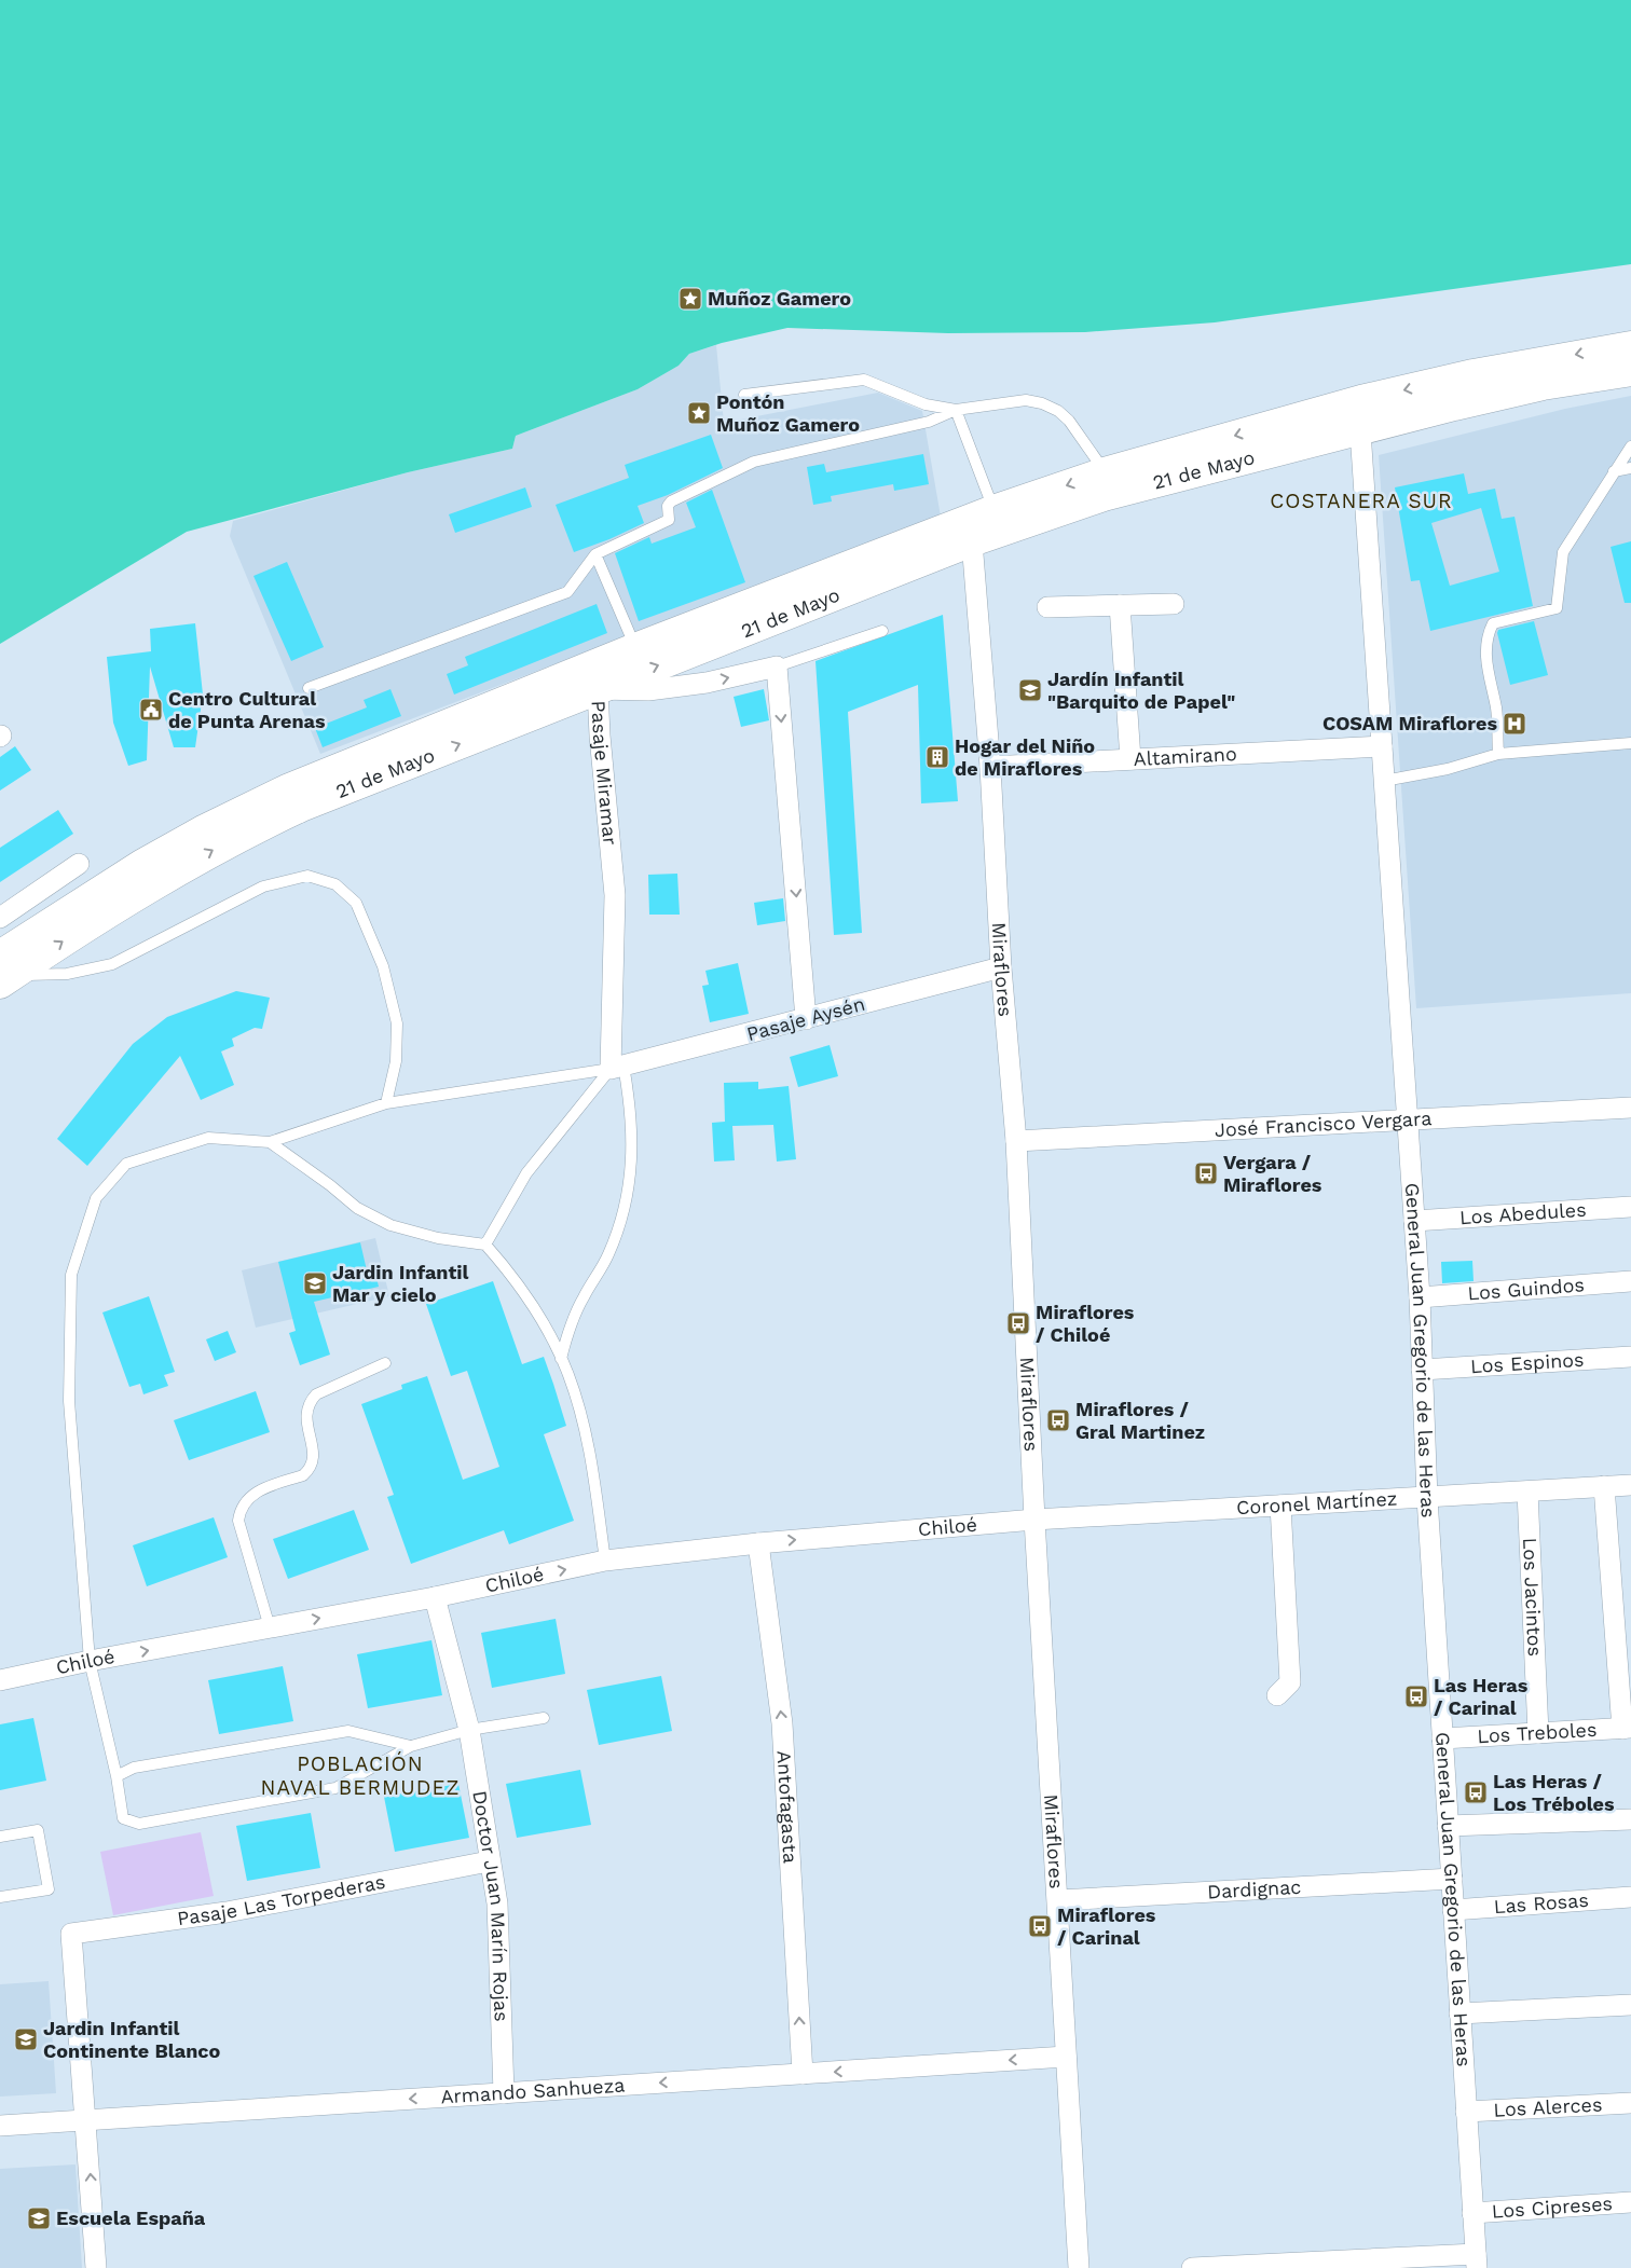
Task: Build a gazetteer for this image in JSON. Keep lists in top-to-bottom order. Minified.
{"streets":{"main road":["21 de Mayo"],"street":["Altamirano","Pasaje Miramar","Miraflores","Pasaje Aysén","José Francisco Vergara","Los Abedules","Los Guindos","General Juan Gregorio de las Heras","Los Espinos","Coronel Martínez","Chiloé","Los Jacintos","Los Treboles","Antofagasta","Dardignac","Pasaje Las Torpederas","Las Rosas","Doctor Juan Marín Rojas","Armando Sanhueza","Los Alerces","Los Cipreses"]},"crossings":[["21 de Mayo","Pasaje Miramar"],["21 de Mayo","Miraflores"],["21 de Mayo","General Juan Gregorio de las Heras"],["Altamirano","Miraflores"],["Altamirano","General Juan Gregorio de las Heras"],["Pasaje Miramar","Pasaje Aysén"],["Miraflores","Pasaje Aysén"],["Miraflores","José Francisco Vergara"],["Miraflores","Coronel Martínez"],["Miraflores","Chiloé"],["Miraflores","Dardignac"],["Miraflores","Armando Sanhueza"],["José Francisco Vergara","General Juan Gregorio de las Heras"],["Los Abedules","General Juan Gregorio de las Heras"],["Los Guindos","General Juan Gregorio de las Heras"],["General Juan Gregorio de las Heras","Los Espinos"],["General Juan Gregorio de las Heras","Coronel Martínez"],["General Juan Gregorio de las Heras","Los Treboles"],["General Juan Gregorio de las Heras","Dardignac"],["General Juan Gregorio de las Heras","Las Rosas"],["General Juan Gregorio de las Heras","Los Alerces"],["General Juan Gregorio de las Heras","Los Cipreses"],["Coronel Martínez","Chiloé"],["Coronel Martínez","Los Jacintos"],["Chiloé","Antofagasta"],["Chiloé","Doctor Juan Marín Rojas"],["Los Jacintos","Los Treboles"],["Antofagasta","Armando Sanhueza"],["Pasaje Las Torpederas","Doctor Juan Marín Rojas"],["Pasaje Las Torpederas","Armando Sanhueza"],["Doctor Juan Marín Rojas","Armando Sanhueza"]],"one_way":["Chiloé","Antofagasta","Armando Sanhueza"],"districts":["COSTANERA SUR","POBLACIÓN NAVAL BERMUDEZ"],"places":{"place":["Muñoz Gamero","Pontón Muñoz Gamero"],"school or university":["Jardín Infantil \"Barquito de Papel\"","Jardin Infantil Mar y cielo","Jardin Infantil Continente Blanco","Escuela España"],"public building":["Centro Cultural de Punta Arenas"],"hospital":["COSAM Miraflores"],"building":["Hogar del Niño de Miraflores"],"bus stop":["Vergara / Miraflores","Miraflores / Chiloé","Miraflores / Gral Martinez","Las Heras / Carinal","Las Heras / Los Tréboles","Miraflores / Carinal"]}}
